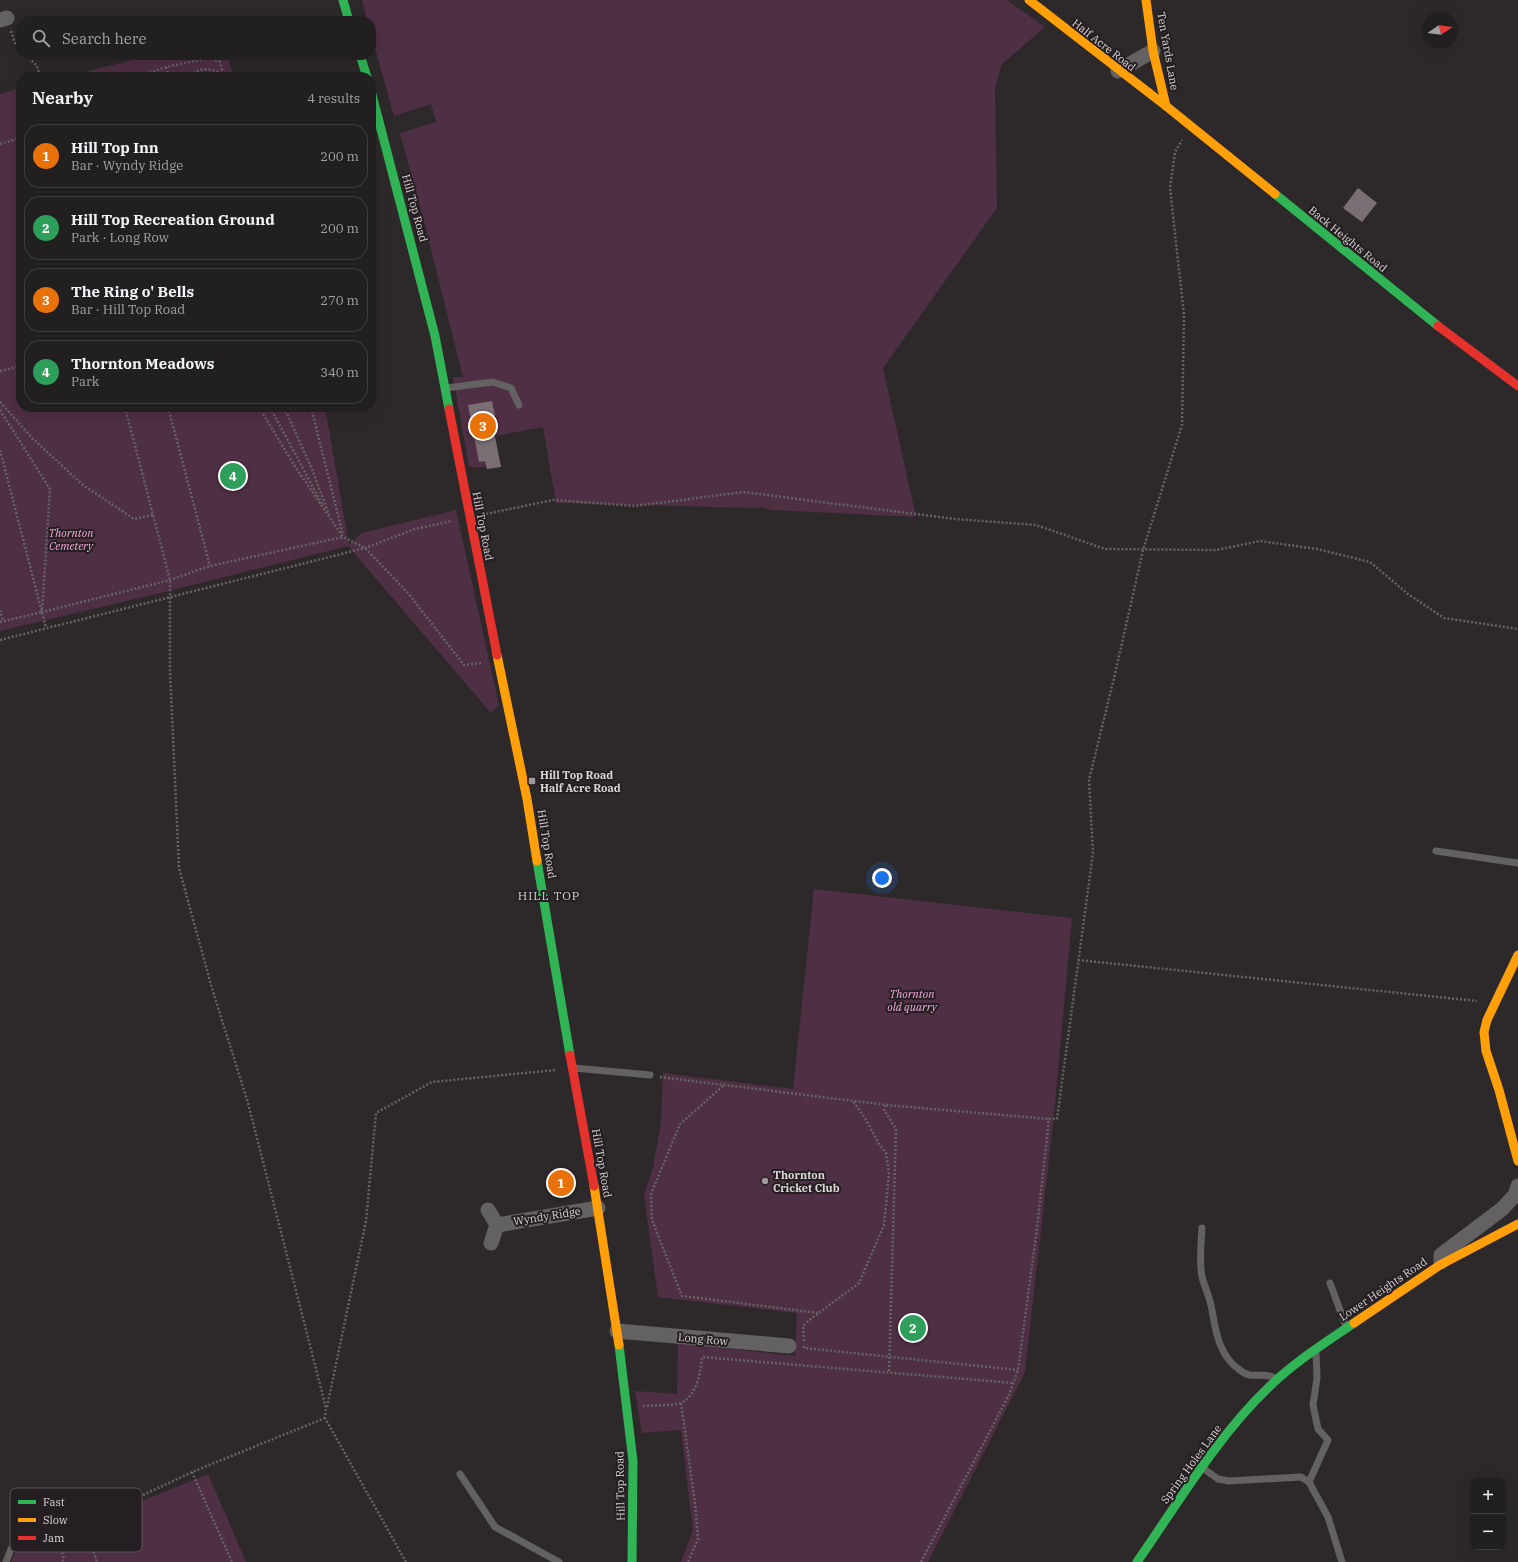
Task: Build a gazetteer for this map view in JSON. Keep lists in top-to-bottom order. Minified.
{"streets":{"street":["Half Acre Road","Ten Yards Lane","Hill Top Road","Back Heights Road","Wyndy Ridge","Lower Heights Road","Long Row","Spring Holes Lane"]},"crossings":[["Half Acre Road","Ten Yards Lane"],["Half Acre Road","Back Heights Road"],["Ten Yards Lane","Back Heights Road"],["Hill Top Road","Wyndy Ridge"],["Hill Top Road","Long Row"],["Lower Heights Road","Spring Holes Lane"]],"districts":["HILL TOP"],"parks":["Thornton Cemetery","Thornton old quarry"],"places":{"transit":["Hill Top Road Half Acre Road"],"other":["Thornton Cricket Club"]},"legend":["Fast","Slow","Jam"],"north":"right","page":{"search":"Search here","heading":["Nearby","4 results"],"list":[{"mark":"1","name":"Hill Top Inn","note":"Bar · Wyndy Ridge","value":"200 m"},{"mark":"2","name":"Hill Top Recreation Ground","note":"Park · Long Row","value":"200 m"},{"mark":"3","name":"The Ring o' Bells","note":"Bar · Hill Top Road","value":"270 m"},{"mark":"4","name":"Thornton Meadows","note":"Park","value":"340 m"}],"pins":["3","4","1","2"],"map_buttons":["+","−"]}}
